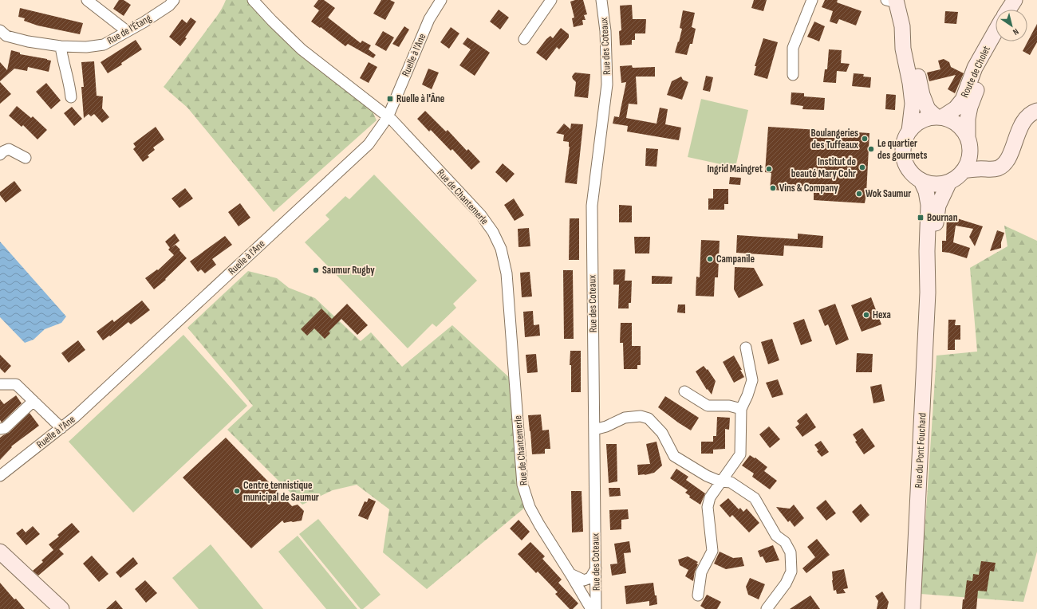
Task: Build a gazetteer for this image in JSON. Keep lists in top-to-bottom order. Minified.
{"streets":{"main road":["Route de Cholet","Rue du Pont Fouchard"],"street":["Rue de l'Étang","Rue des Coteaux","Ruelle à l'Ane","Rue de Chantemerle"]},"crossings":[["Rue des Coteaux","Rue de Chantemerle"],["Ruelle à l'Ane","Rue de Chantemerle"],["Route de Cholet","Rue du Pont Fouchard"]],"places":{"transit":["Ruelle à l'Âne","Bournan"],"other":["Boulangeries des Tuffeaux","Le quartier des gourmets","Institut de beauté Mary Cohr","Ingrid Maingret","Vins & Company","Wok Saumur","Campanile","Saumur Rugby","Hexa","Centre tennistique municipal de Saumur"]},"north":"bottom right"}
